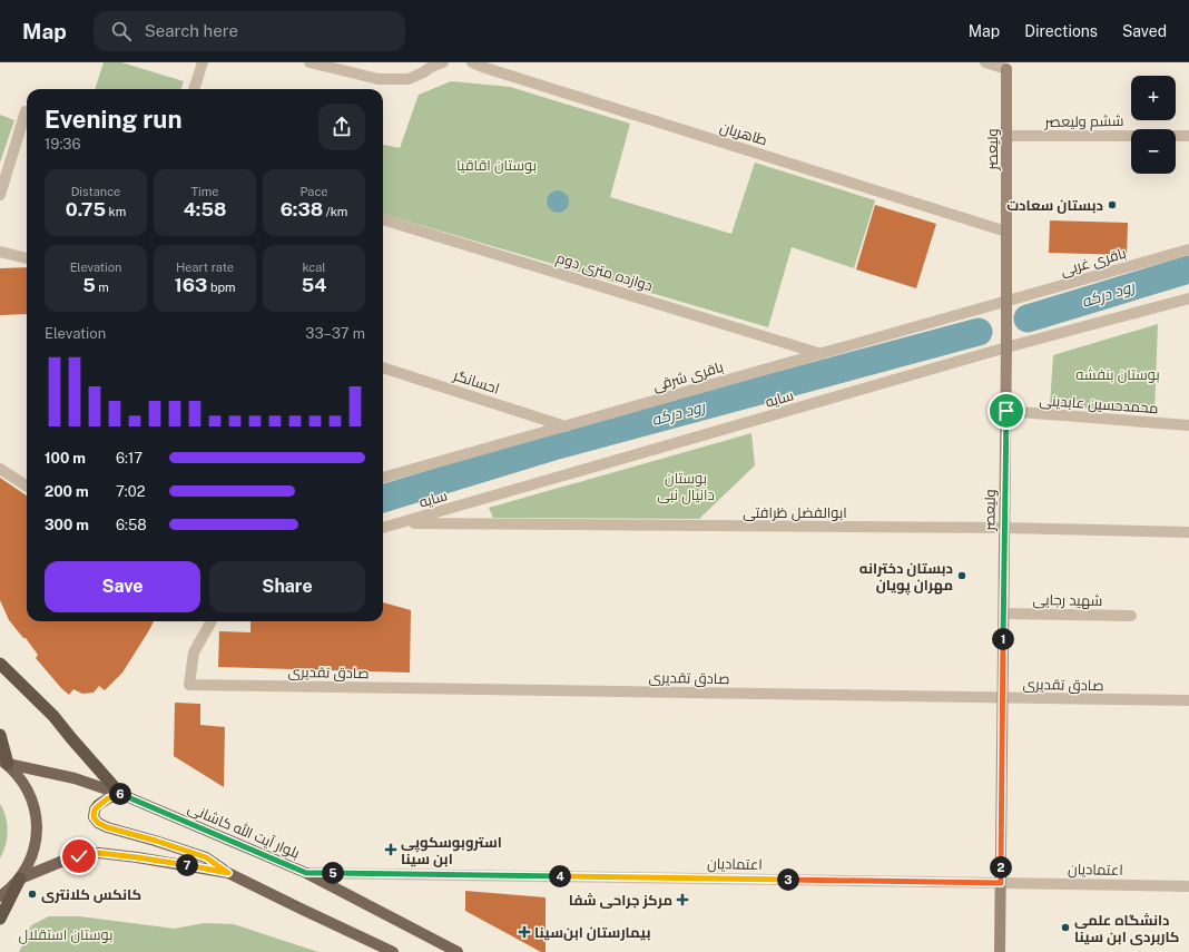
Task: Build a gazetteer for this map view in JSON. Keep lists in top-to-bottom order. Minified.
{"streets":{"main road":["ولیعصر","بلوار آیت الله کاشانی"],"street":["ششم ولیعصر","طاهریان","باقری غربی","دوازده متری دوم","باقری شرقی","احسانگر","سایه","محمدحسین عابدینی","ابوالفضل ظرافتی","شهید رجایی","صادق تقدیری","اعتمادیان"]},"crossings":[["ششم ولیعصر","ولیعصر"],["طاهریان","ولیعصر"],["ولیعصر","باقری غربی"],["ولیعصر","باقری شرقی"],["ولیعصر","سایه"],["ولیعصر","محمدحسین عابدینی"],["ولیعصر","ابوالفضل ظرافتی"],["ولیعصر","شهید رجایی"],["ولیعصر","صادق تقدیری"],["ولیعصر","اعتمادیان"],["باقری غربی","باقری شرقی"],["دوازده متری دوم","باقری شرقی"],["باقری شرقی","احسانگر"],["سایه","ابوالفضل ظرافتی"],["بلوار آیت الله کاشانی","اعتمادیان"]],"water":["رود درکه"],"parks":["بوستان اقاقیا","بوستان بنفشه","بوستان دانیال نبی","بوستان استقلال"],"places":{"other":["دبستان سعادت","دبستان دخترانه مهران پويان","کانکس کلانتری","دانشگاه علمی کاربردی ابن سینا"],"health":["استروبوسکوپی ابن سینا","مرکز جراحی شفا","بیمارستان ابن‌سینا"]},"page":{"header":"Map","search":"Search here","nav":["Map","Directions","Saved"],"map_buttons":["+","−"],"heading":["Evening run","19:36"],"stats":[["Distance","0.75 km"],["Time","4:58"],["Pace","6:38 /km"],["Elevation","5 m"],["Heart rate","163 bpm"],["kcal","54"]],"chart":["Elevation","33–37 m"],"list":[{"name":"100 m","note":"6:17"},{"name":"200 m","note":"7:02"},{"name":"300 m","note":"6:58"}],"buttons":["Save","Share"],"pins":["1","6","7","2","5","4","3"]}}
